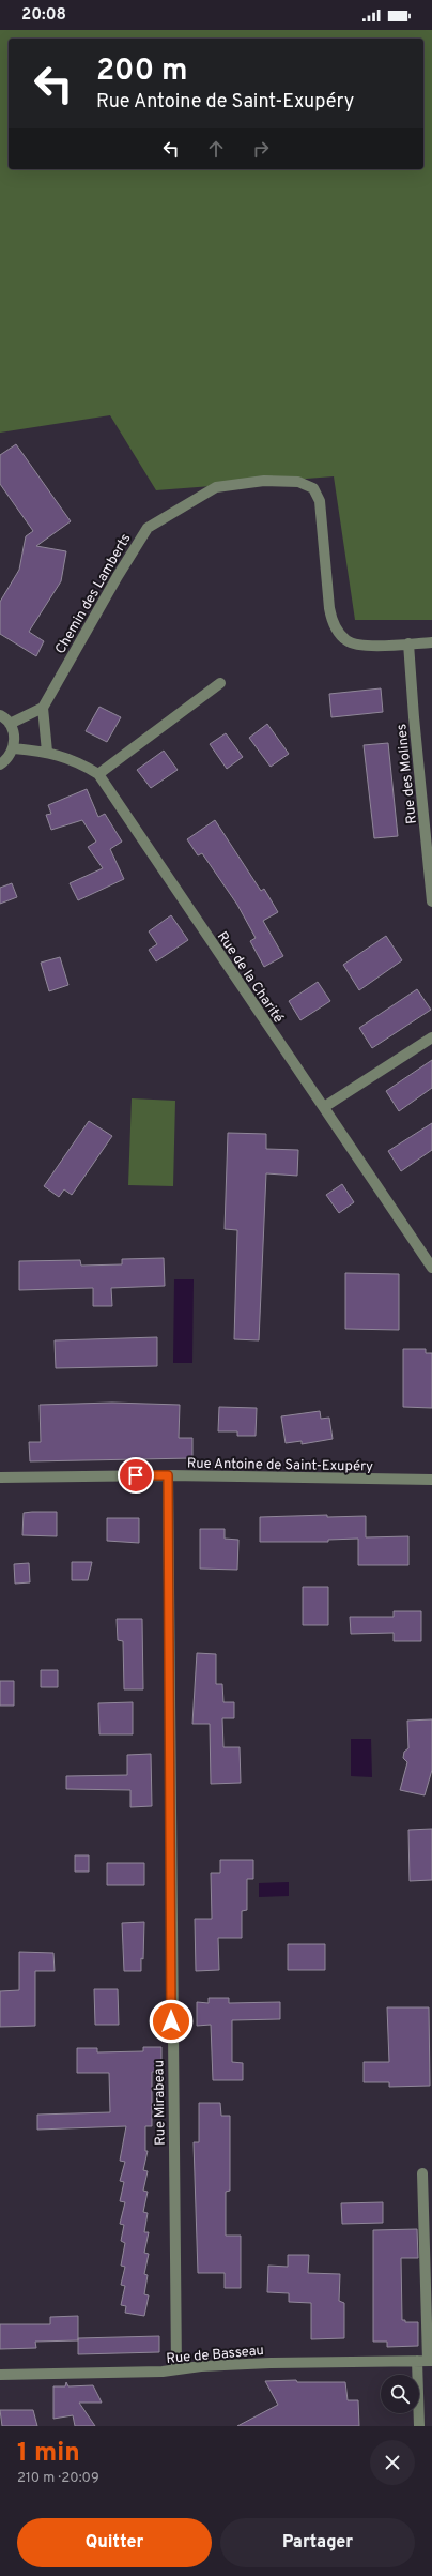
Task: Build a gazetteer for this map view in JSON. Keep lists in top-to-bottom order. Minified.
{"streets":{"street":["Chemin des Lamberts","Rue des Molines","Rue de la Charité","Rue Antoine de Saint-Exupéry","Rue Mirabeau","Rue de Basseau"]},"crossings":[["Chemin des Lamberts","Rue des Molines"],["Rue Antoine de Saint-Exupéry","Rue Mirabeau"],["Rue Mirabeau","Rue de Basseau"]],"page":{"status":"20:08","turn":["200 m","Rue Antoine de Saint-Exupéry"],"heading":["1 min","210 m · 20:09"],"buttons":["Quitter","Partager"]}}
